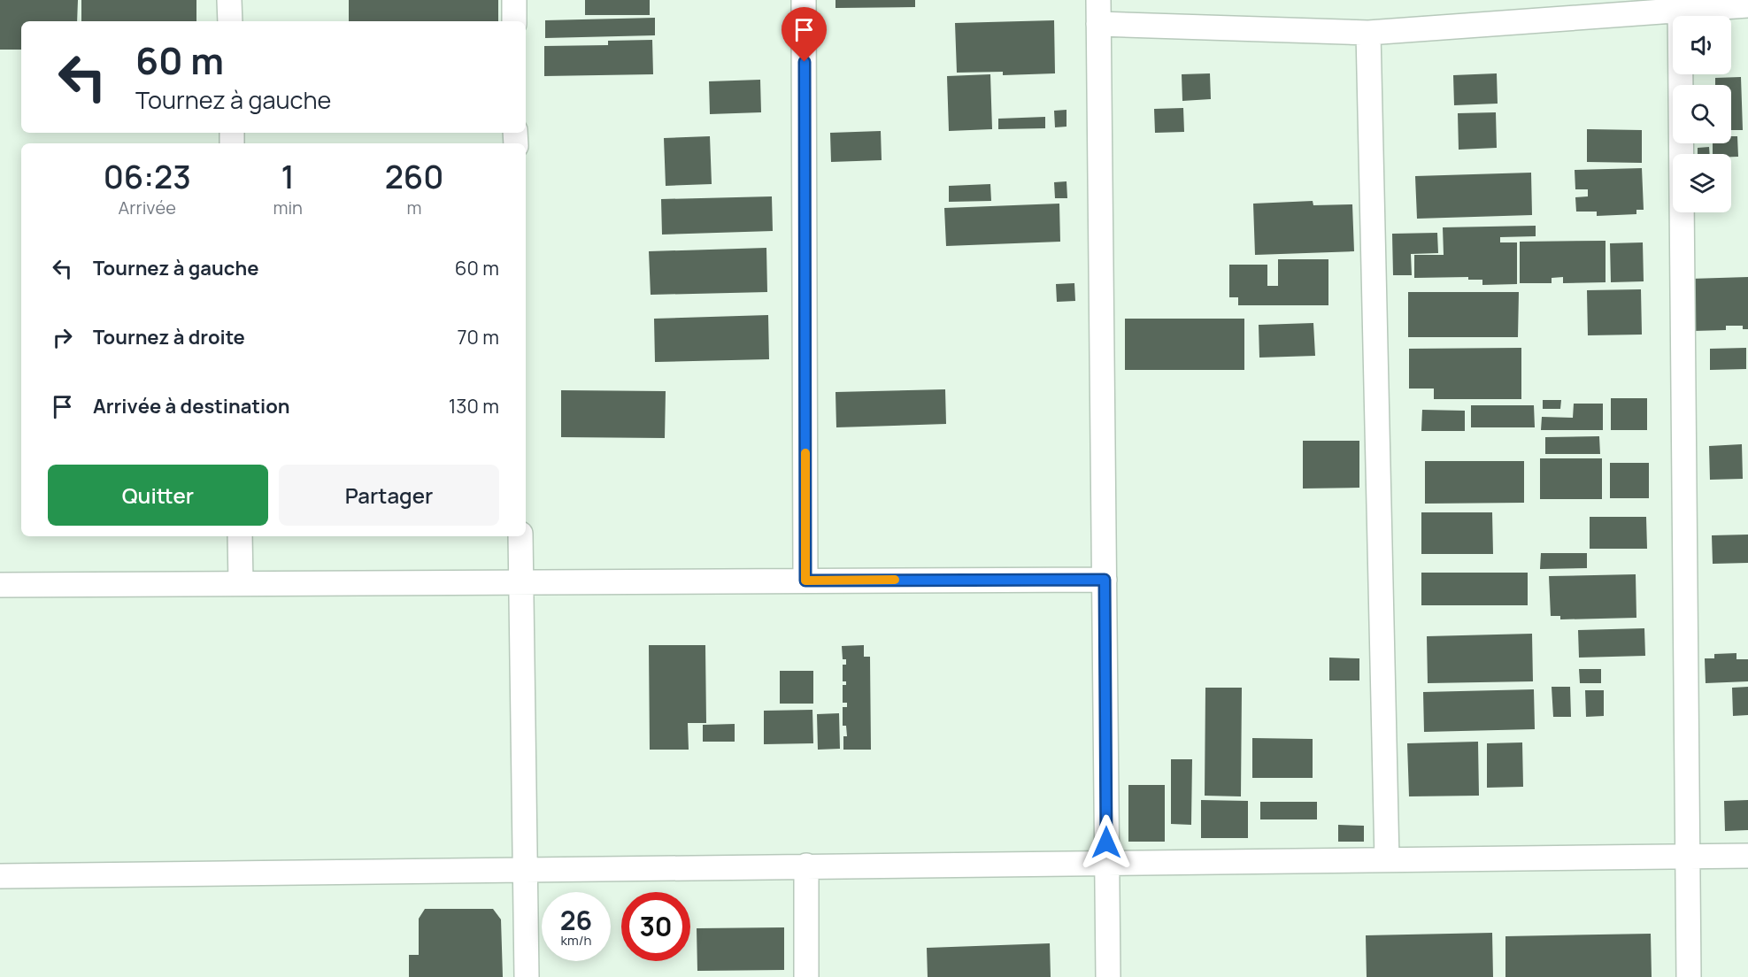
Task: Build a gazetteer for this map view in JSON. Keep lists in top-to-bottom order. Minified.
{"page":{"turn":["60 m","Tournez à gauche"],"eta":["06:23","Arrivée","1","min","260","m"],"list":[{"name":"Tournez à gauche","value":"60 m"},{"name":"Tournez à droite","value":"70 m"},{"name":"Arrivée à destination","value":"130 m"}],"buttons":["Quitter","Partager"],"speed":"26 km/h","limit":"30"}}
